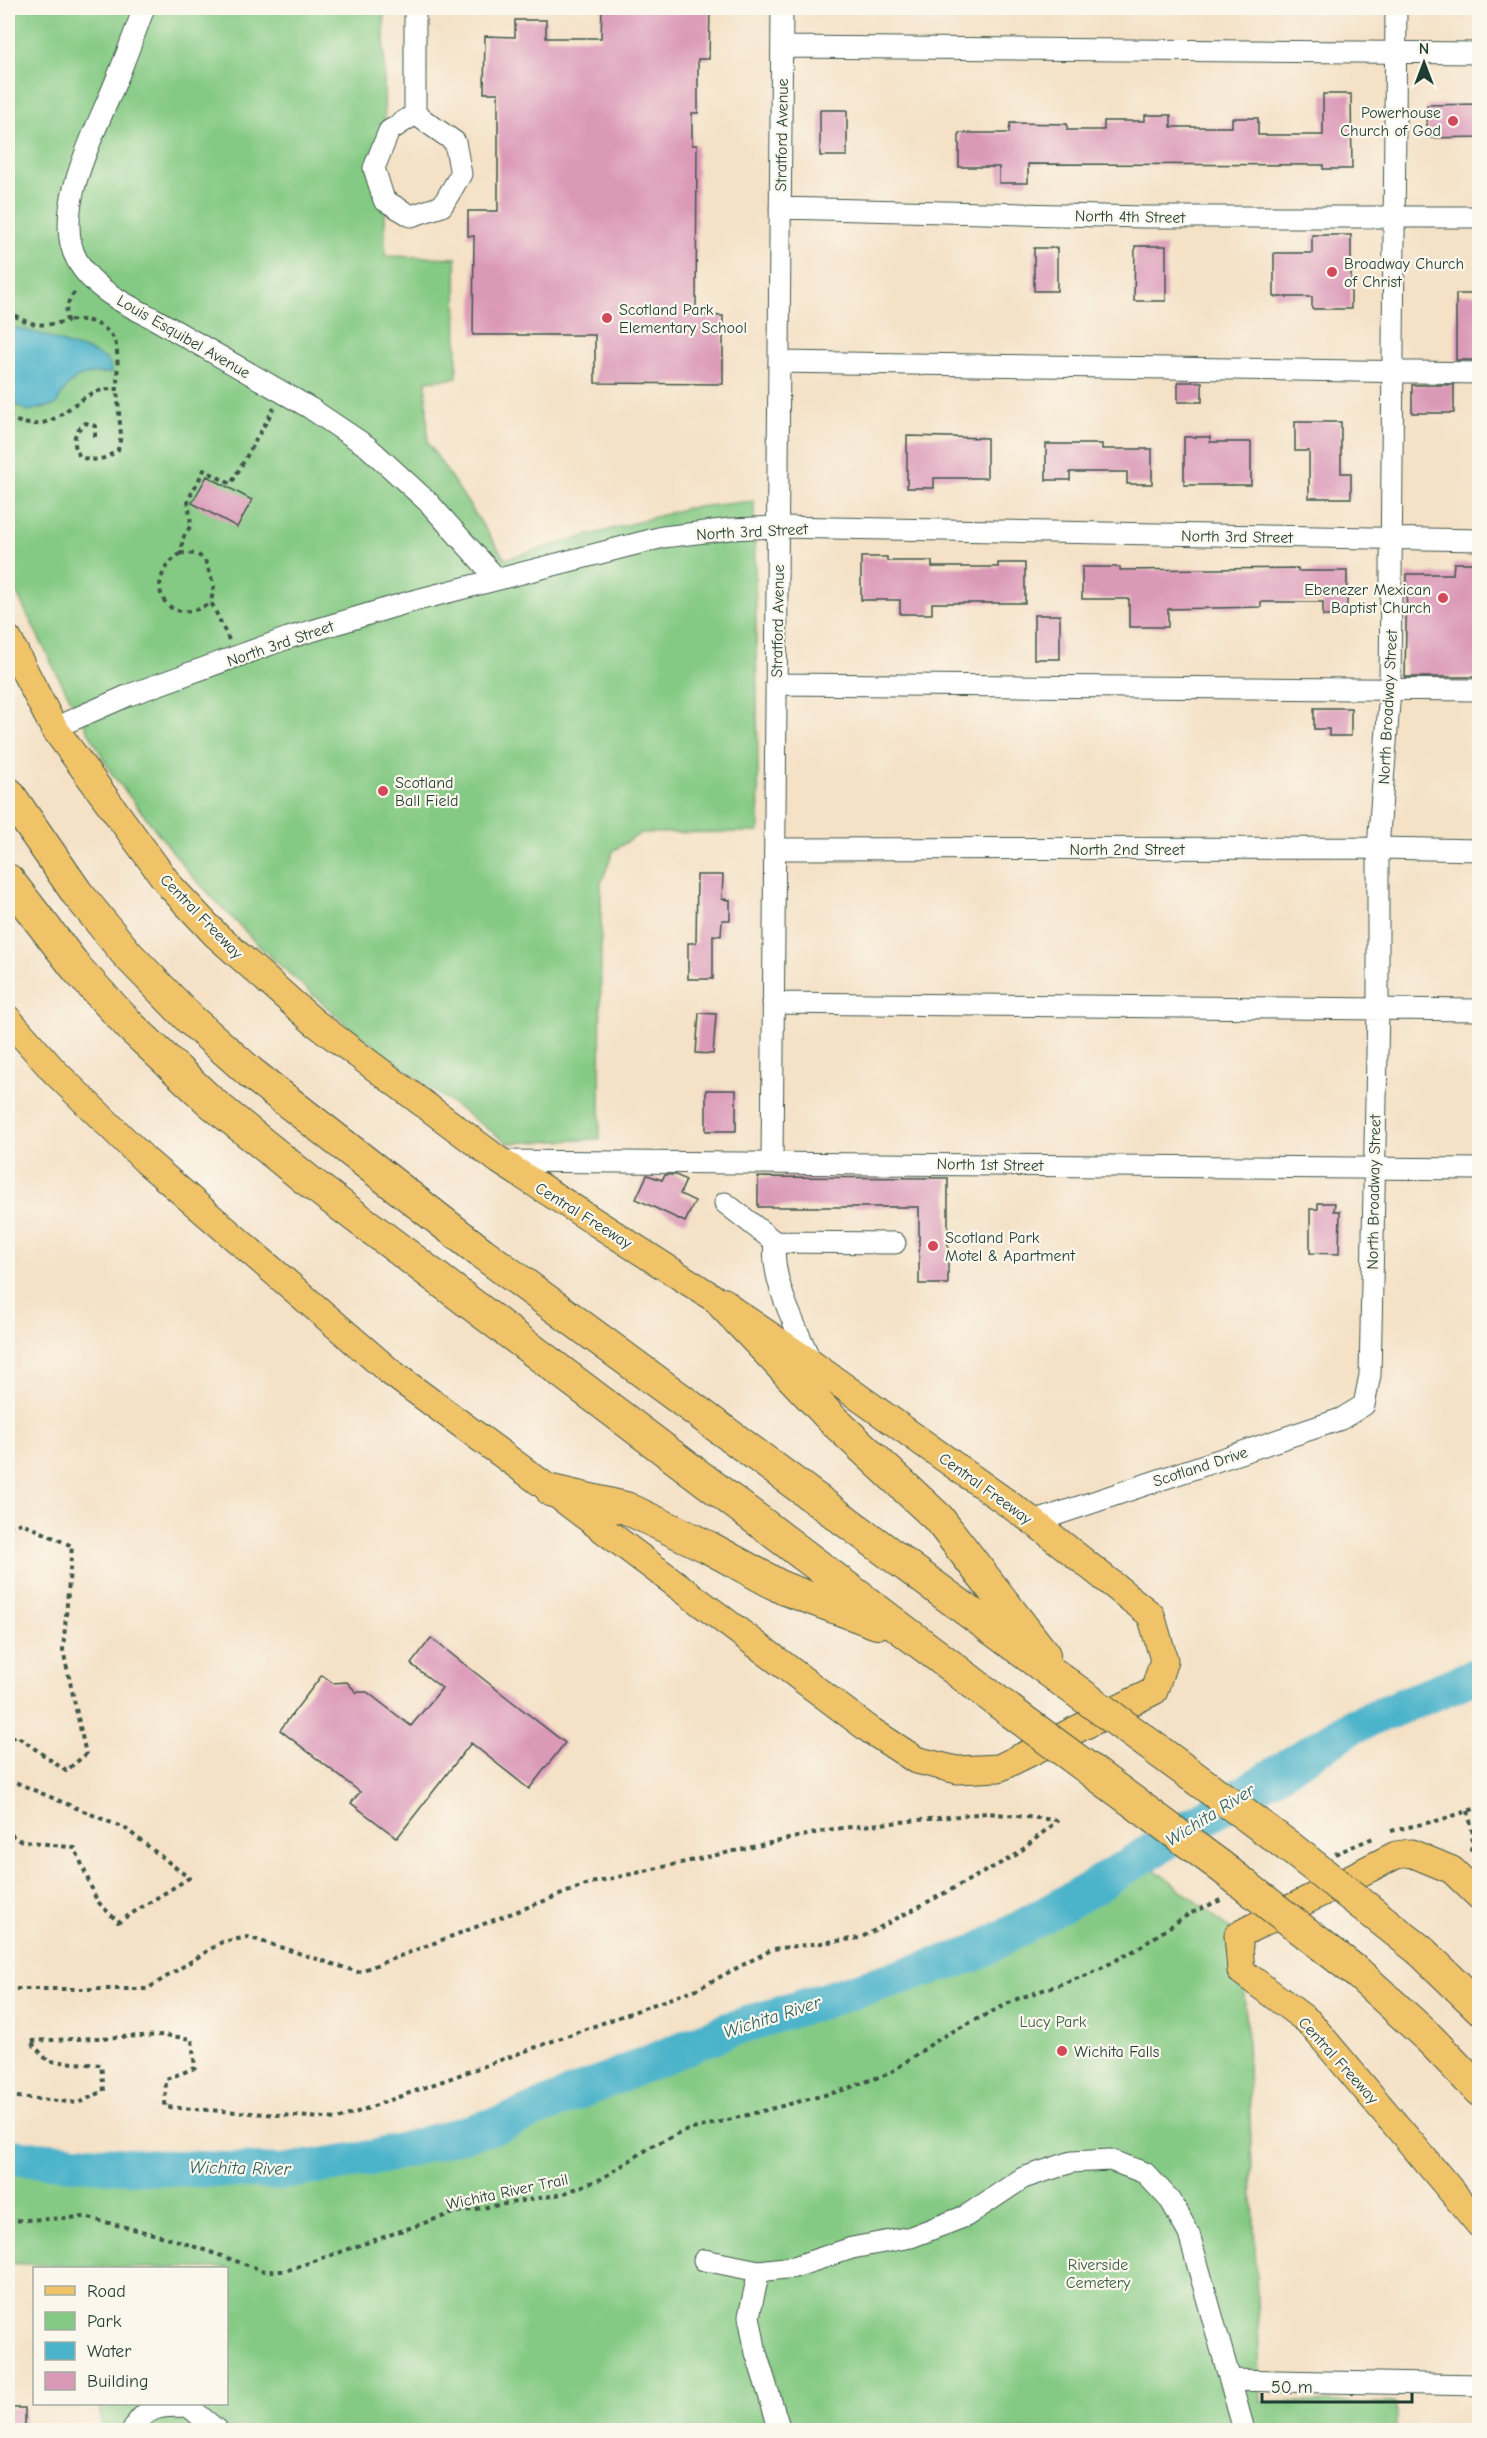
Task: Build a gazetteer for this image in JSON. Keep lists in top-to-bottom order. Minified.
{"streets":{"main road":["Central Freeway"],"street":["Stratford Avenue","North 4th Street","Louis Esquibel Avenue","North 3rd Street","North Broadway Street","North 2nd Street","North 1st Street","Scotland Drive"],"path":["Wichita River Trail"]},"crossings":[["Stratford Avenue","North 4th Street"],["Stratford Avenue","North 3rd Street"],["Stratford Avenue","North 2nd Street"],["Stratford Avenue","North 1st Street"],["North 4th Street","North Broadway Street"],["Louis Esquibel Avenue","North 3rd Street"],["North 3rd Street","North Broadway Street"],["North 3rd Street","Central Freeway"],["North Broadway Street","North 2nd Street"],["North Broadway Street","North 1st Street"],["North Broadway Street","Scotland Drive"],["Central Freeway","North 1st Street"],["Central Freeway","Scotland Drive"]],"water":["Wichita River"],"parks":["Lucy Park","Riverside Cemetery"],"places":["Powerhouse Church of God","Broadway Church of Christ","Scotland Park Elementary School","Ebenezer Mexican Baptist Church","Scotland Ball Field","Scotland Park Motel & Apartment","Wichita Falls"],"legend":["Road","Park","Water","Building"],"scale_bar":"50 m","north":"top"}
